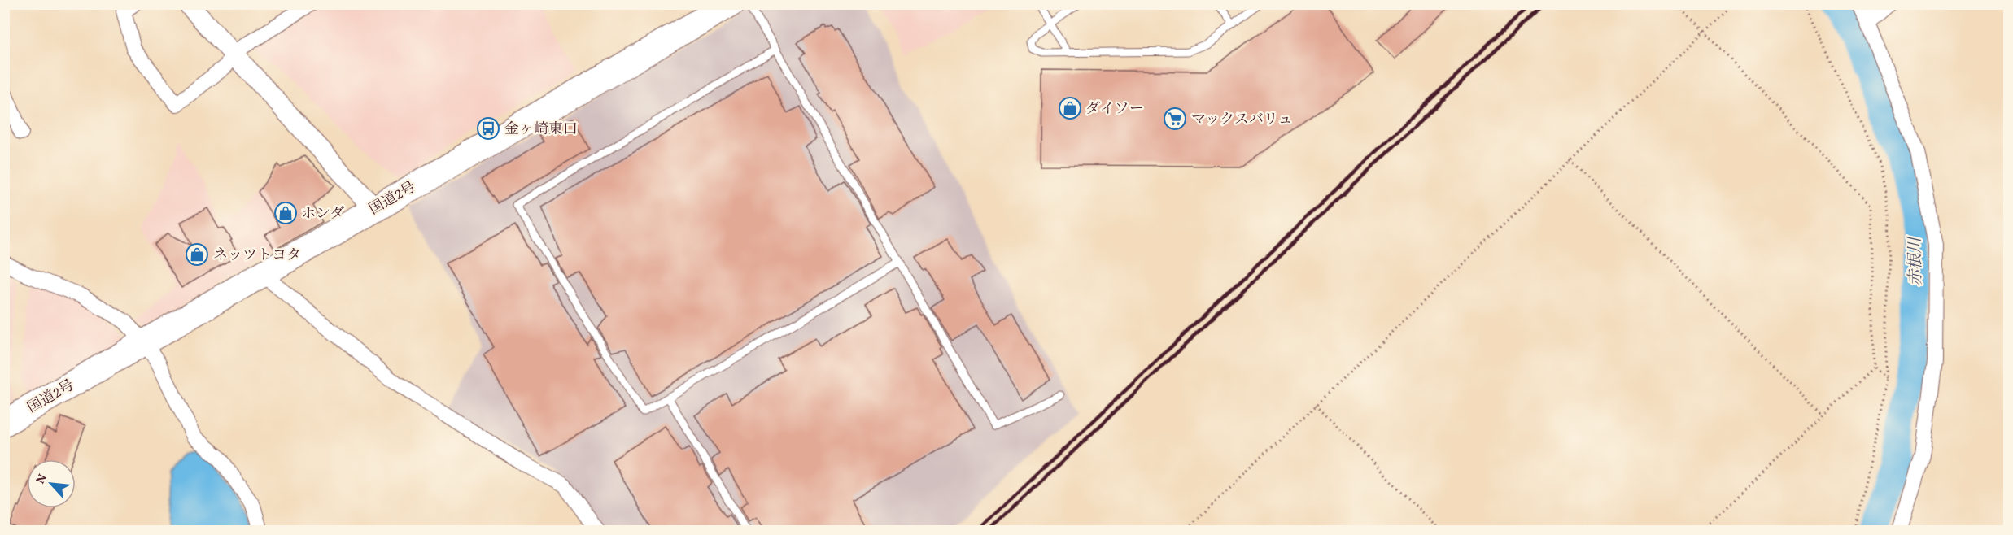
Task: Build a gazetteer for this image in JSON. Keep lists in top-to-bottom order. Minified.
{"streets":{"highway":["国道2号"]},"water":["赤根川"],"places":{"shop":["ダイソー","ホンダ","ネッツトヨタ"],"supermarket":["マックスバリュ"],"bus stop":["金ヶ崎東口"]},"north":"top left"}
